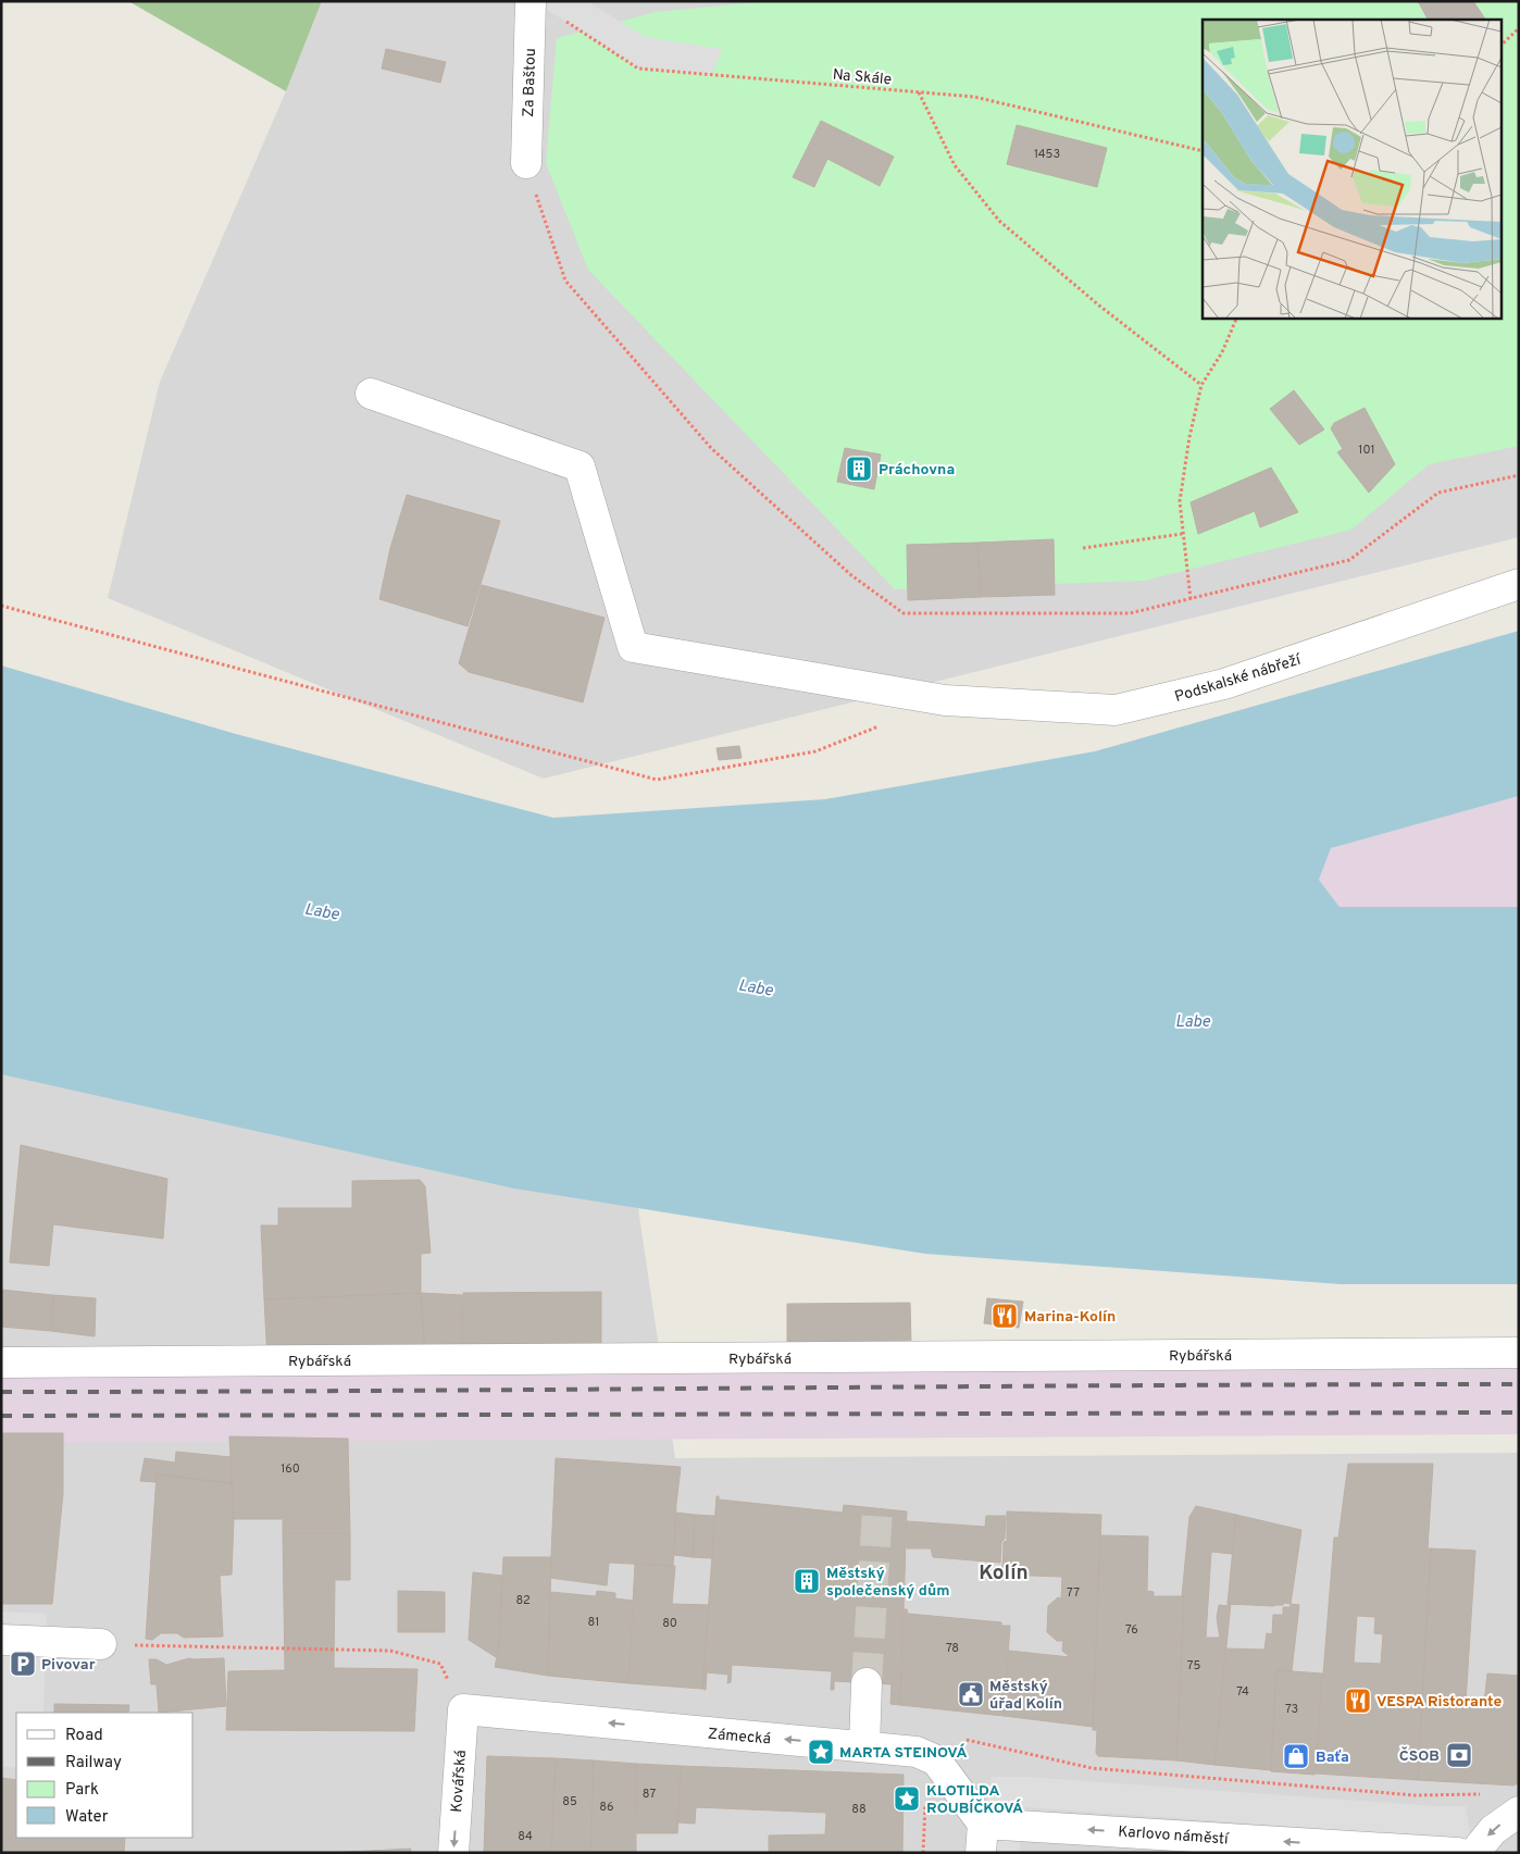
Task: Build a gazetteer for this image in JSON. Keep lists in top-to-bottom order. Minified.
{"streets":{"street":["Za Baštou","Podskalské nábřeží","Rybářská","Zámecká","Kovářská","Karlovo náměstí"],"path":["Na Skále"]},"crossings":[["Zámecká","Kovářská"],["Zámecká","Karlovo náměstí"]],"one_way":["Zámecká","Kovářská","Karlovo náměstí"],"districts":["Kolín"],"water":["Labe"],"places":{"building":["Práchovna","Městský společenský dům"],"restaurant":["Marina-Kolín","VESPA Ristorante"],"parking":["Pivovar"],"public building":["Městský úřad Kolín"],"place":["MARTA STEINOVÁ","KLOTILDA ROUBÍČKOVÁ"],"bank":["ČSOB"],"shop":["Baťa"]},"house_numbers":["1453","101","160","77","82","81","80","76","78","75","74","73","87","85","86","88","84"],"legend":["Road","Railway","Park","Water"]}
